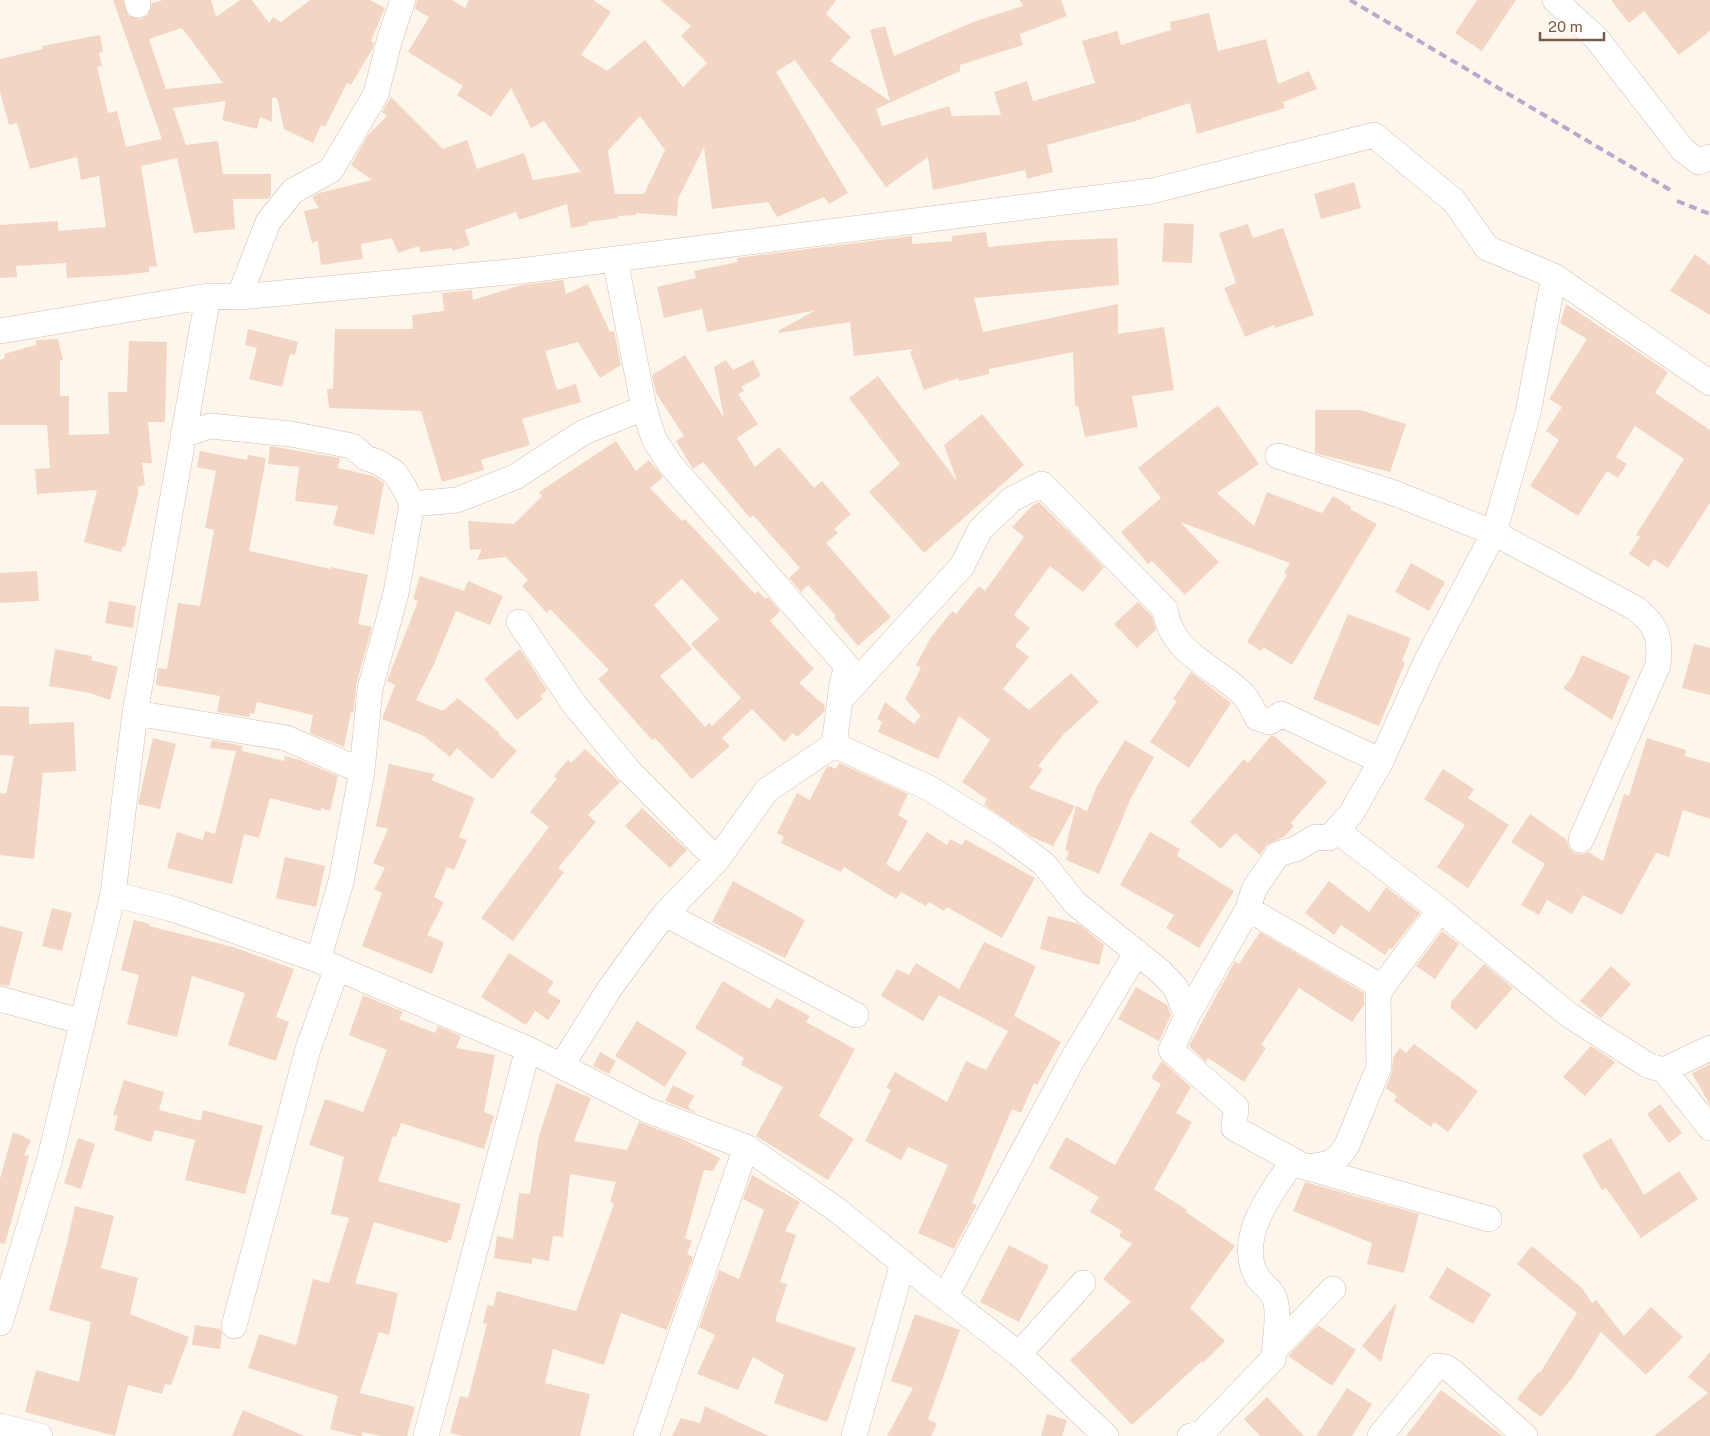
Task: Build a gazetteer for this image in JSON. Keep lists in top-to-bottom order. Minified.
{"scale_bar":"20 m"}
